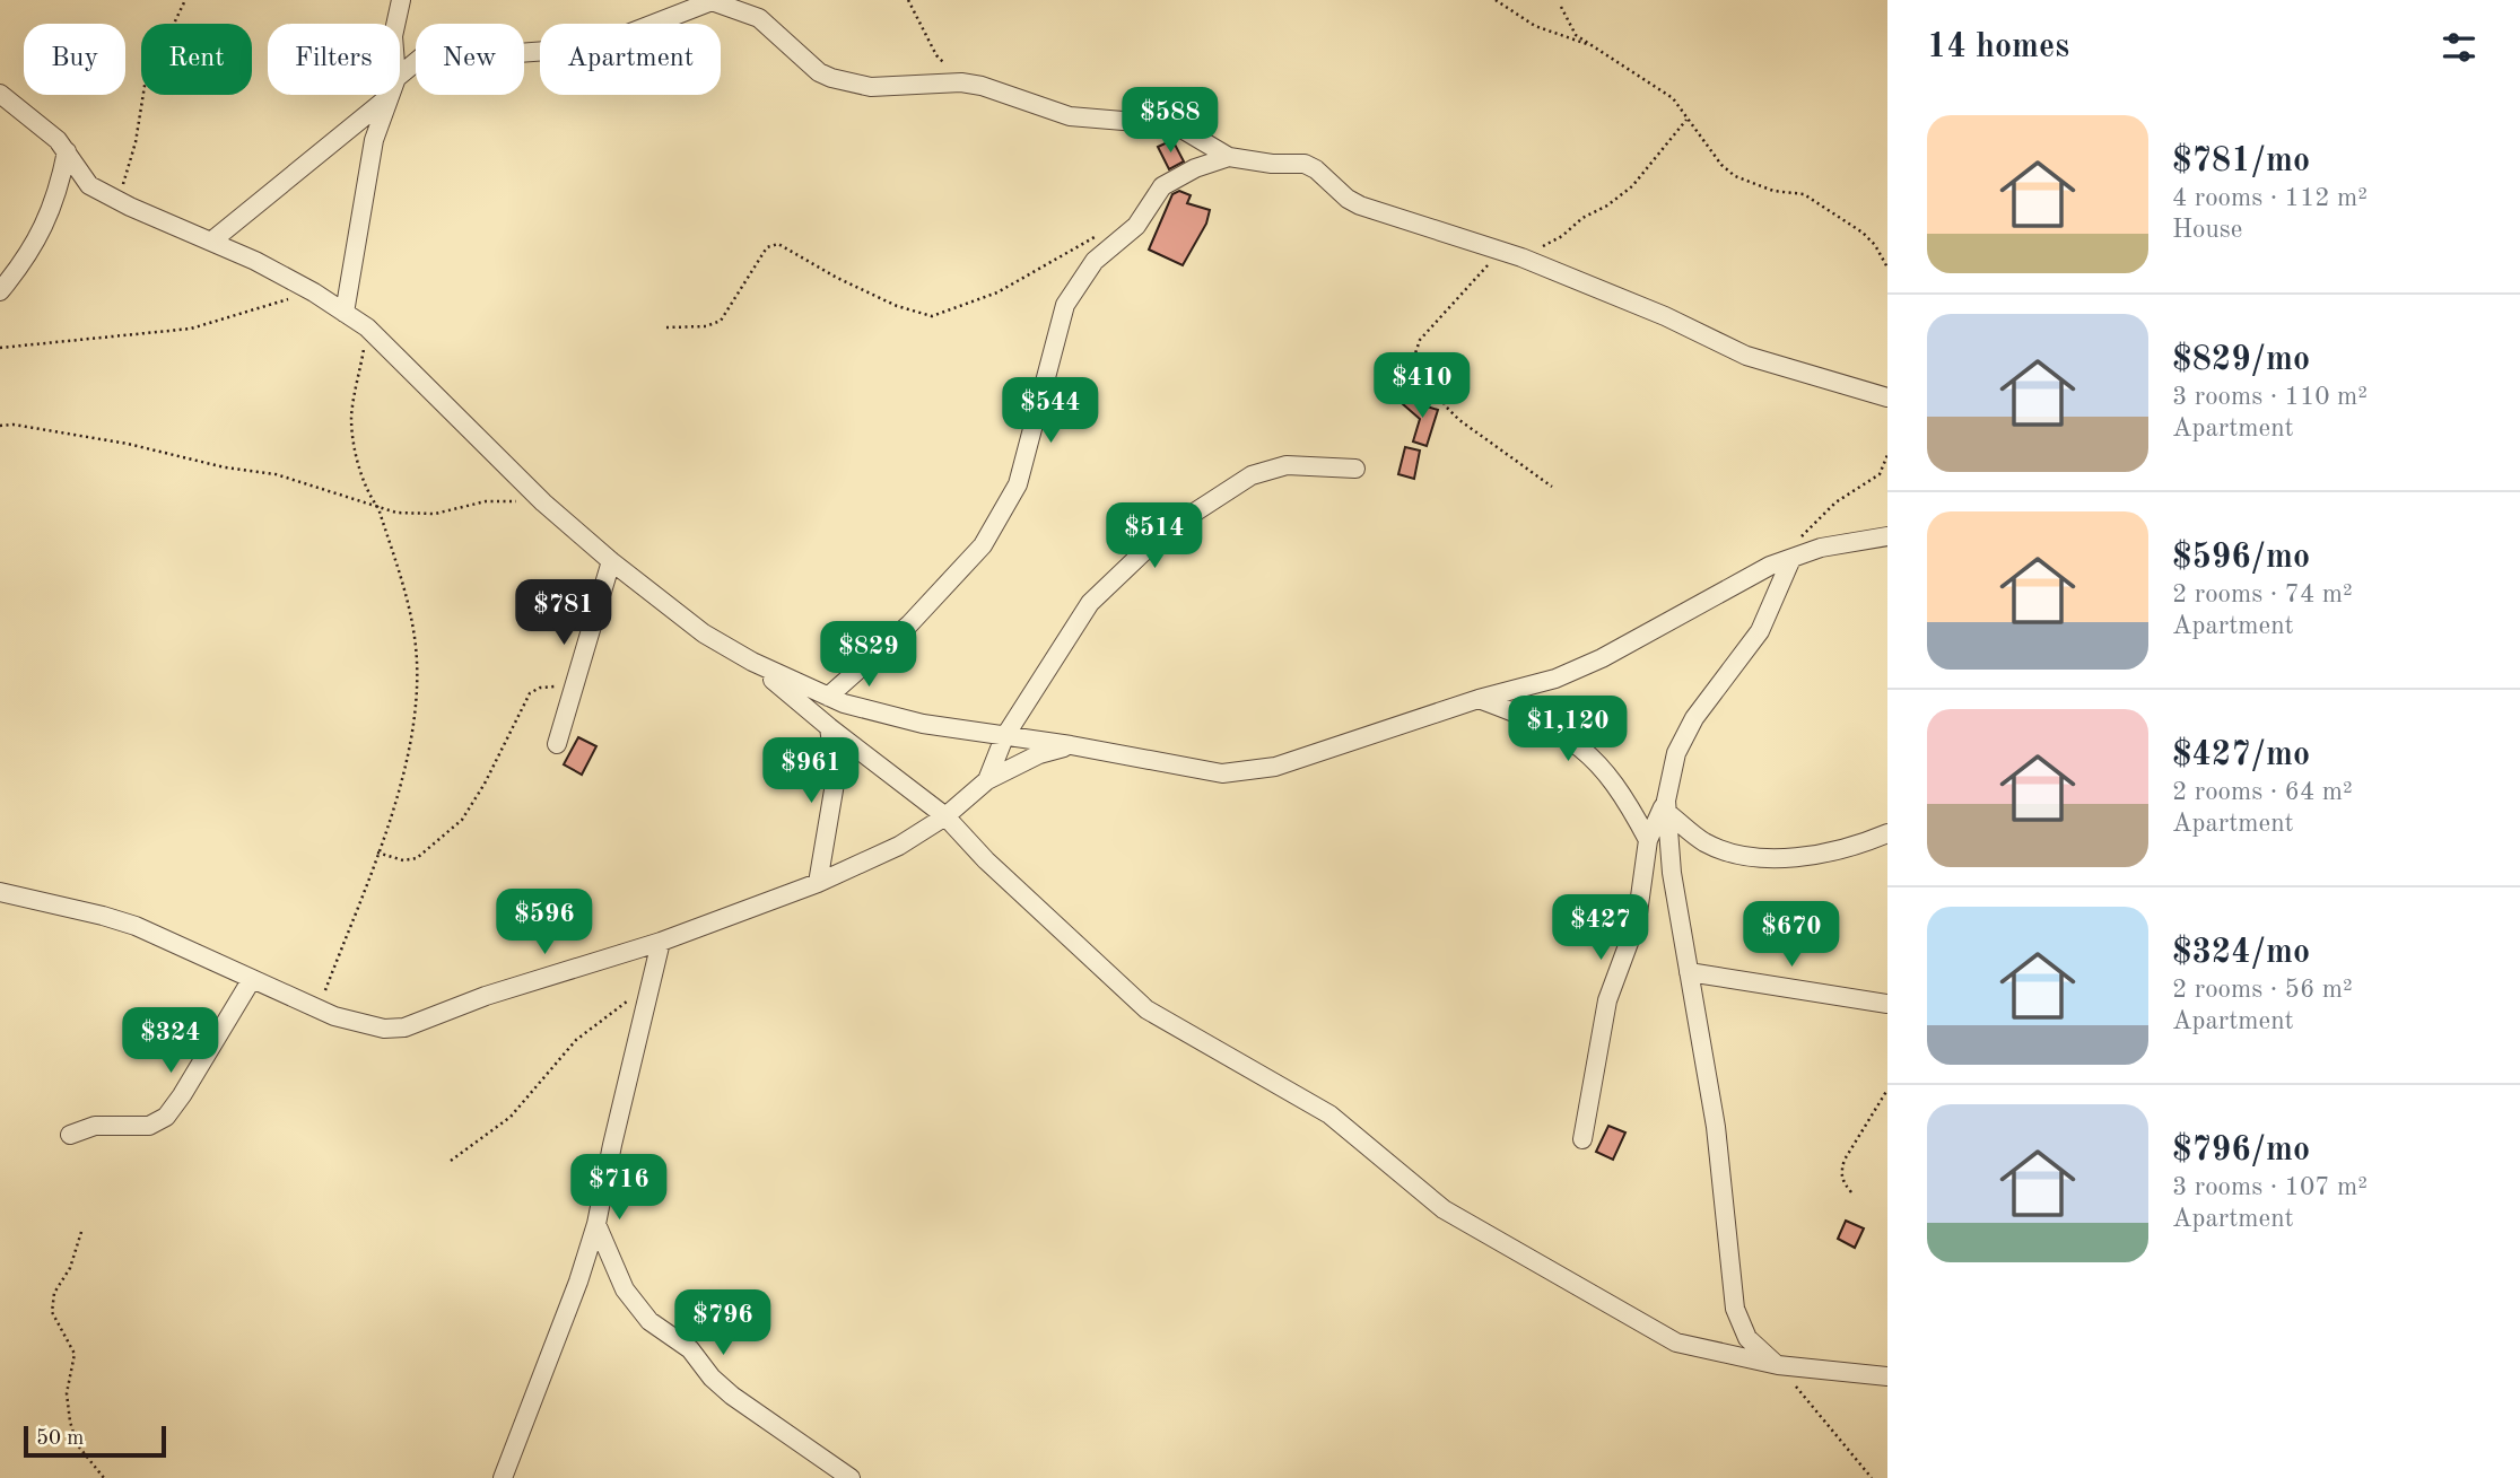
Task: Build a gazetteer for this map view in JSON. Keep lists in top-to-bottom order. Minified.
{"scale_bar":"50 m","page":{"heading":"14 homes","chip":["Buy","Rent","Filters","New","Apartment"],"price":["$588","$410","$544","$514","$781","$829","$1,120","$961","$596","$427","$670","$324","$716","$796"],"list":[{"name":"$781/mo","note":"4 rooms · 112 m² · House"},{"name":"$829/mo","note":"3 rooms · 110 m² · Apartment"},{"name":"$596/mo","note":"2 rooms · 74 m² · Apartment"},{"name":"$427/mo","note":"2 rooms · 64 m² · Apartment"},{"name":"$324/mo","note":"2 rooms · 56 m² · Apartment"},{"name":"$796/mo","note":"3 rooms · 107 m² · Apartment"}],"scale":"50 m"}}
